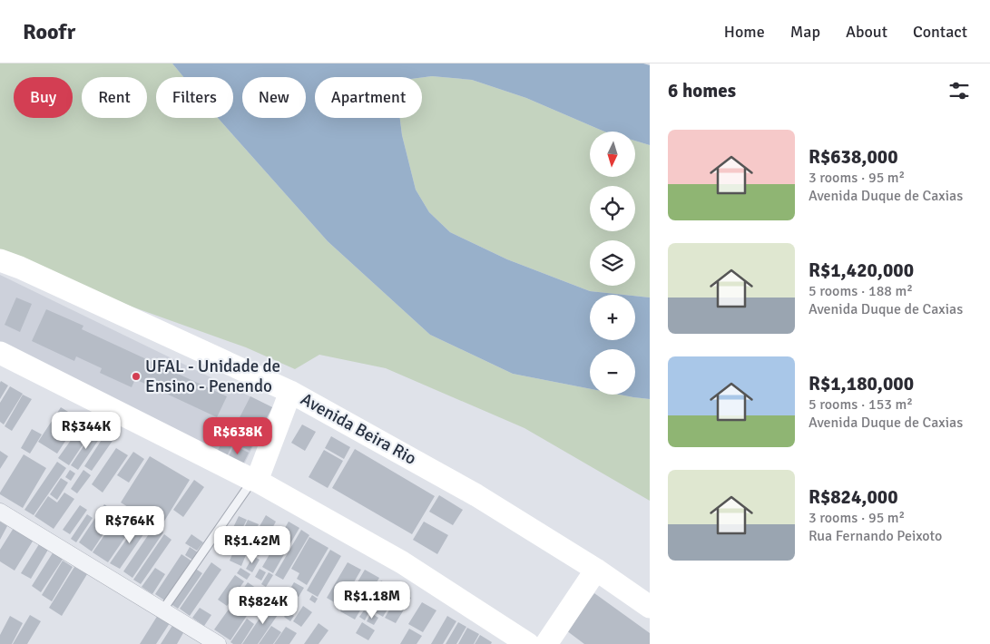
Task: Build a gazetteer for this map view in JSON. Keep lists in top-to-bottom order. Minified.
{"streets":{"main road":["Avenida Beira Rio"]},"places":["UFAL - Unidade de Ensino - Penendo"],"north":"bottom","page":{"header":"Roofr","nav":["Home","Map","About","Contact"],"heading":"6 homes","chip":["Buy","Rent","Filters","New","Apartment"],"list":[{"name":"R$638,000","note":"3 rooms · 95 m² · Avenida Duque de Caxias"},{"name":"R$1,420,000","note":"5 rooms · 188 m² · Avenida Duque de Caxias"},{"name":"R$1,180,000","note":"5 rooms · 153 m² · Avenida Duque de Caxias"},{"name":"R$824,000","note":"3 rooms · 95 m² · Rua Fernando Peixoto"}],"map_buttons":["+","−"],"price":["R$344K","R$638K","R$764K","R$1.42M","R$1.18M","R$824K"]}}
